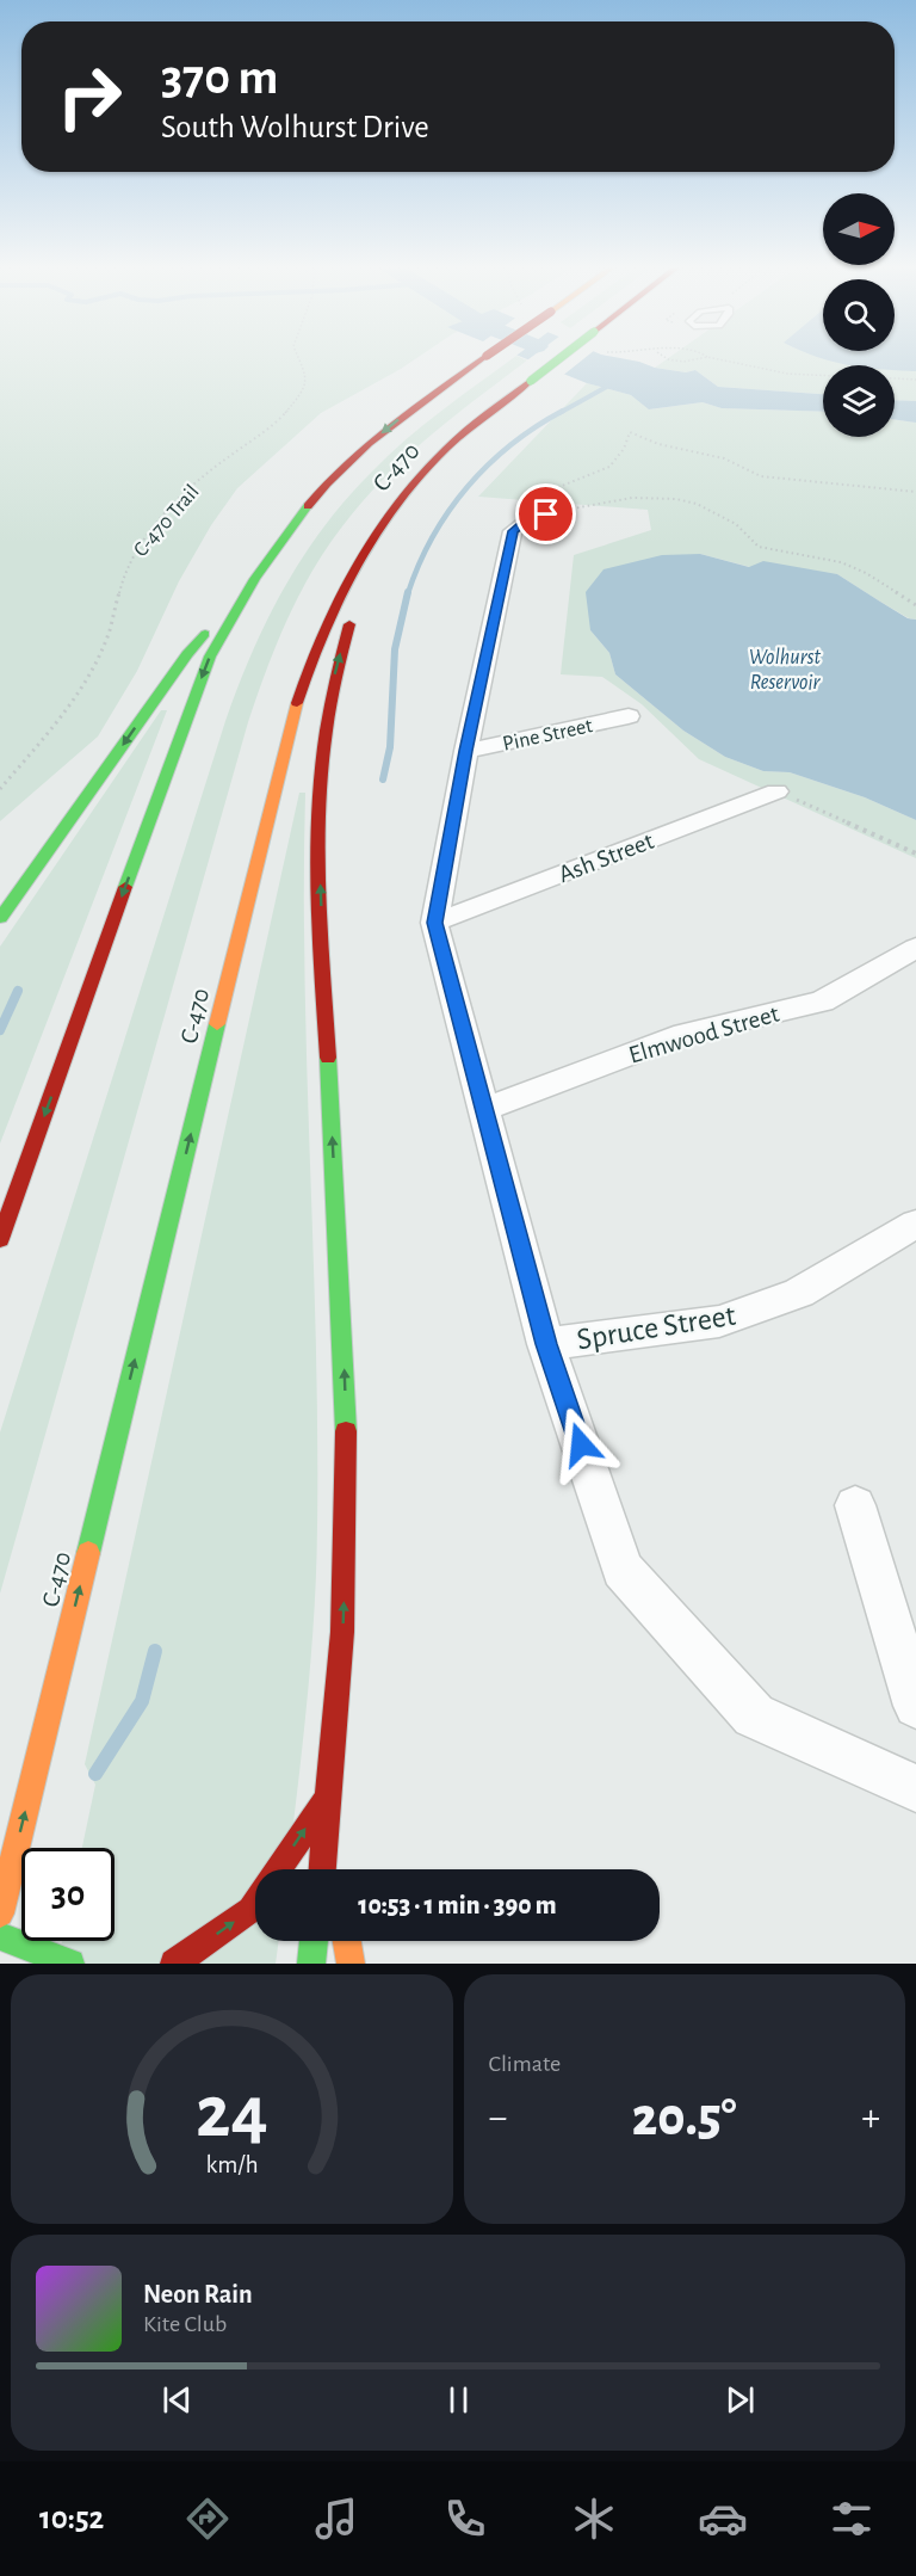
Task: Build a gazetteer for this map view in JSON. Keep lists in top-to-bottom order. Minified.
{"streets":{"highway":["C-470"],"street":["Pine Street","Ash Street","Elmwood Street","Spruce Street"],"path":["C-470 Trail"]},"water":["Wolhurst Reservoir"],"north":"right","page":{"turn":["370 m","South Wolhurst Drive"],"limit":"30","trip":"10:53 · 1 min · 390 m","tile":"Climate","heat":["−","20.5°","+"],"song":["Neon Rain","Kite Club"],"tabs":"10:52","gauge":["24","km/h"]}}
